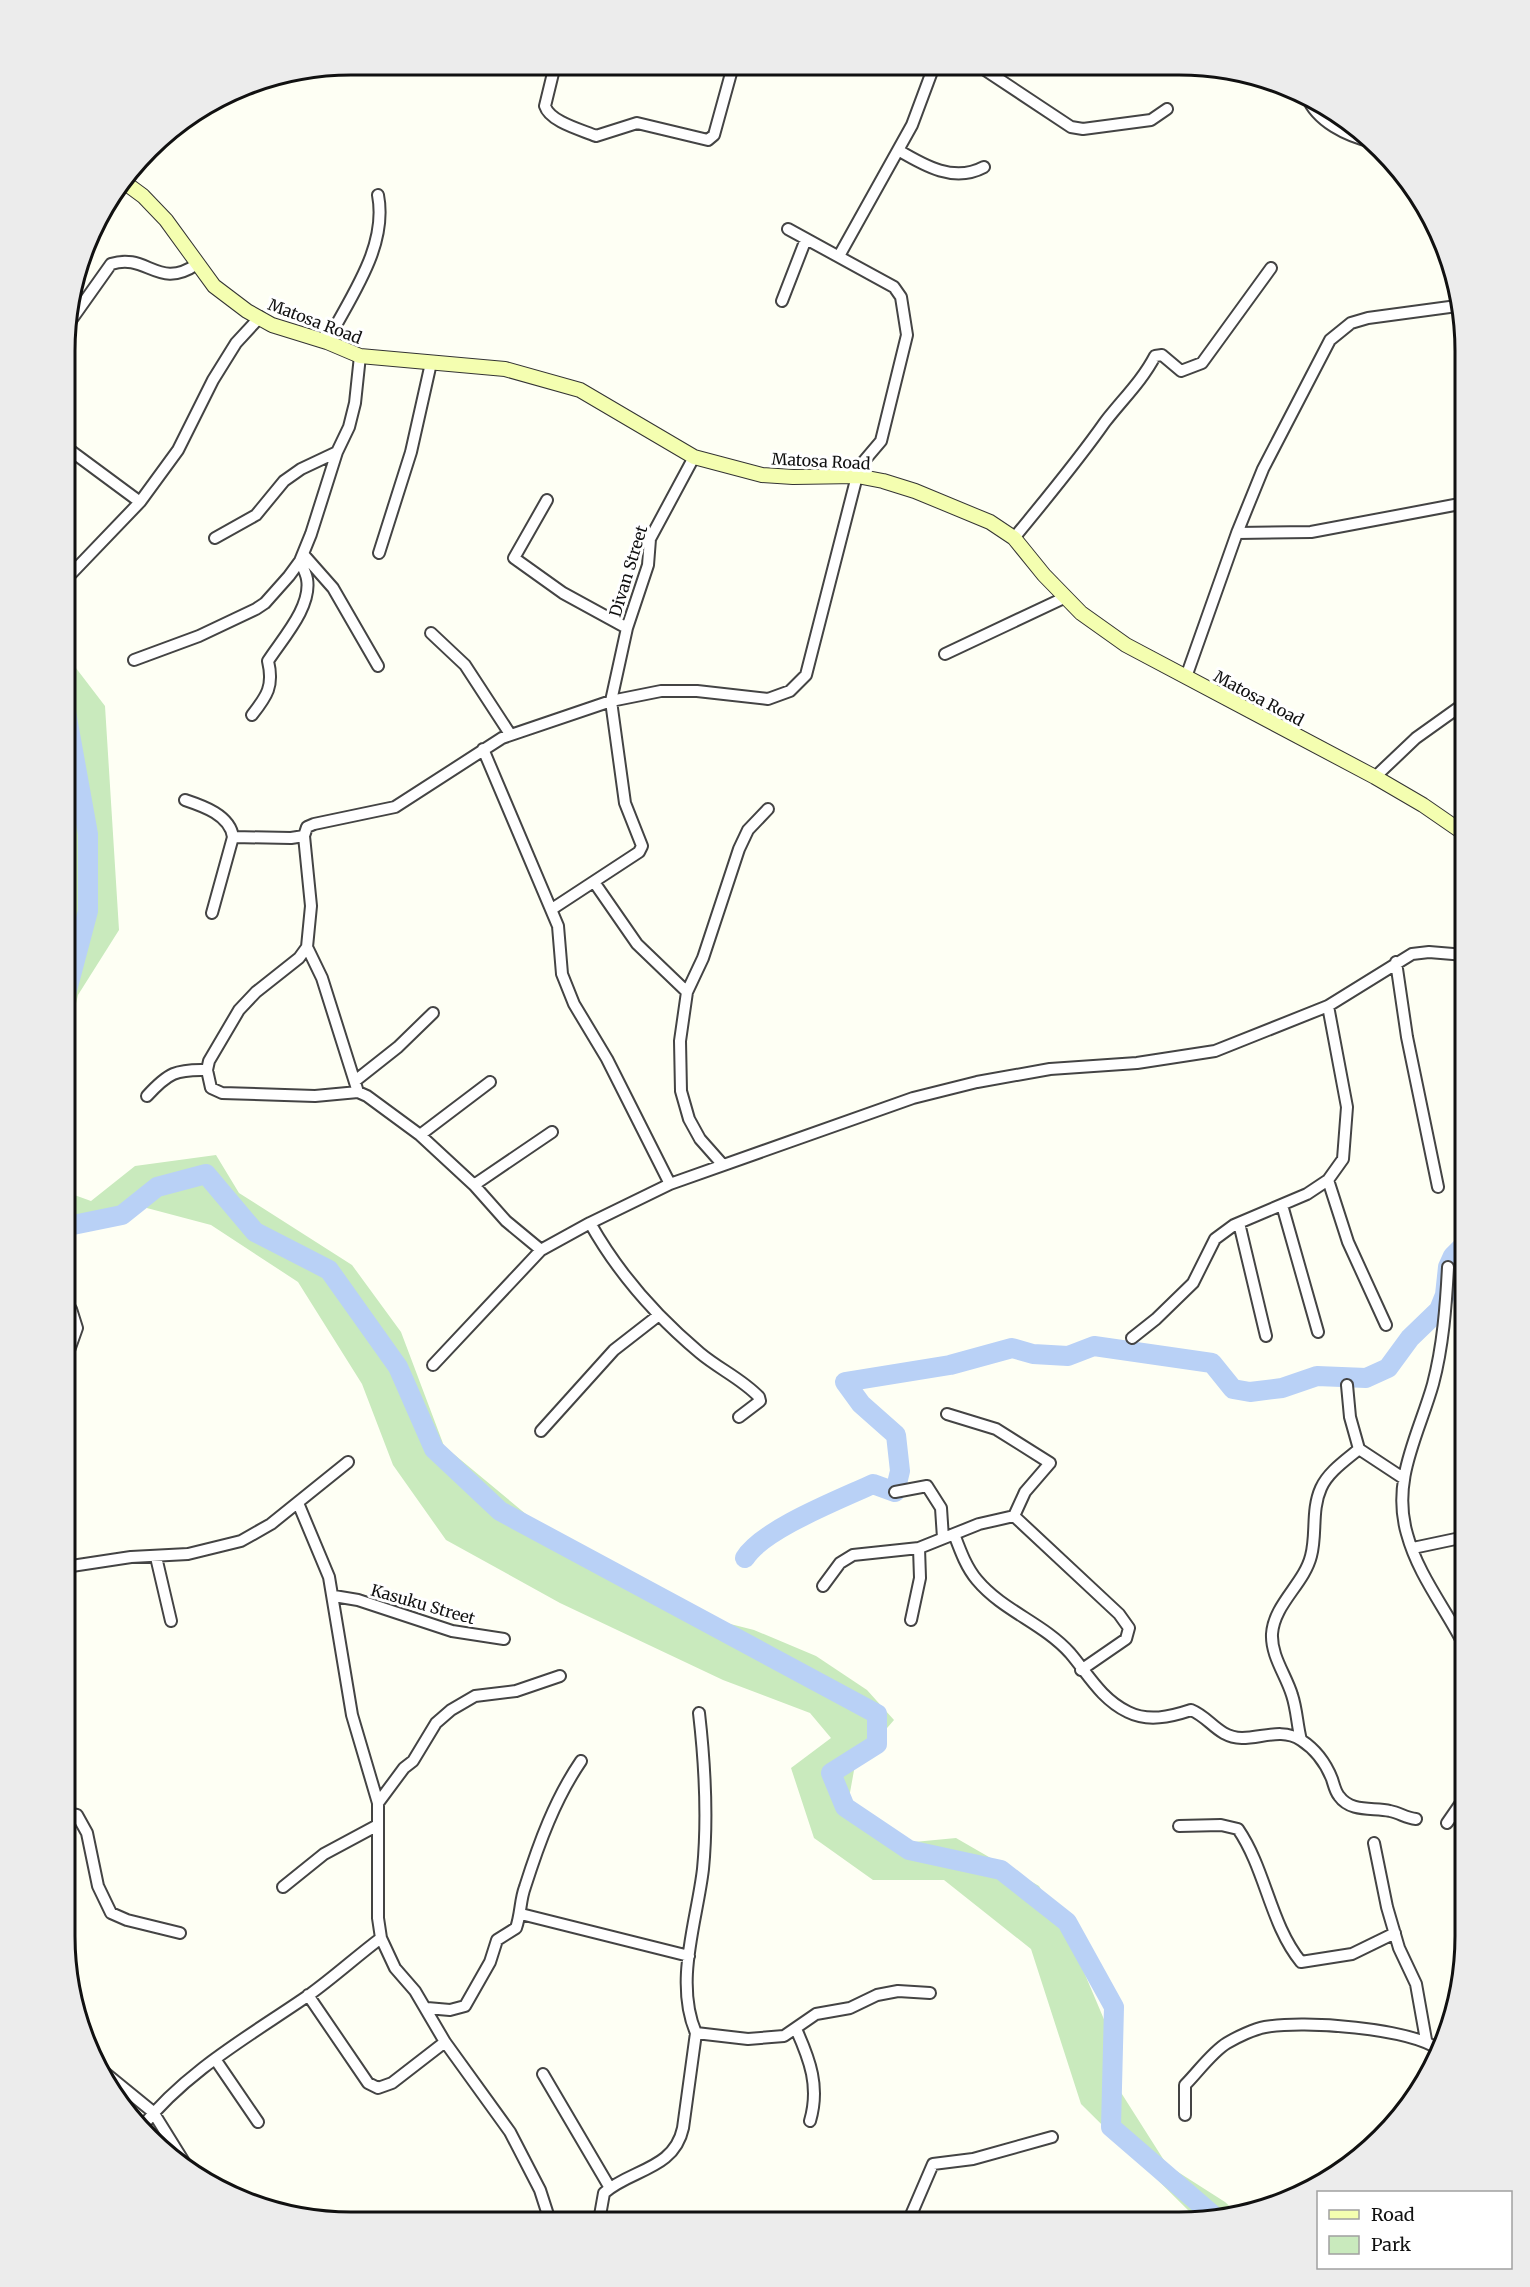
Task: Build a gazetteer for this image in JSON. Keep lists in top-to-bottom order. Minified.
{"streets":{"street":["Matosa Road","Divan Street","Kasuku Street"]},"crossings":[["Matosa Road","Divan Street"]],"legend":["Road","Park"]}
